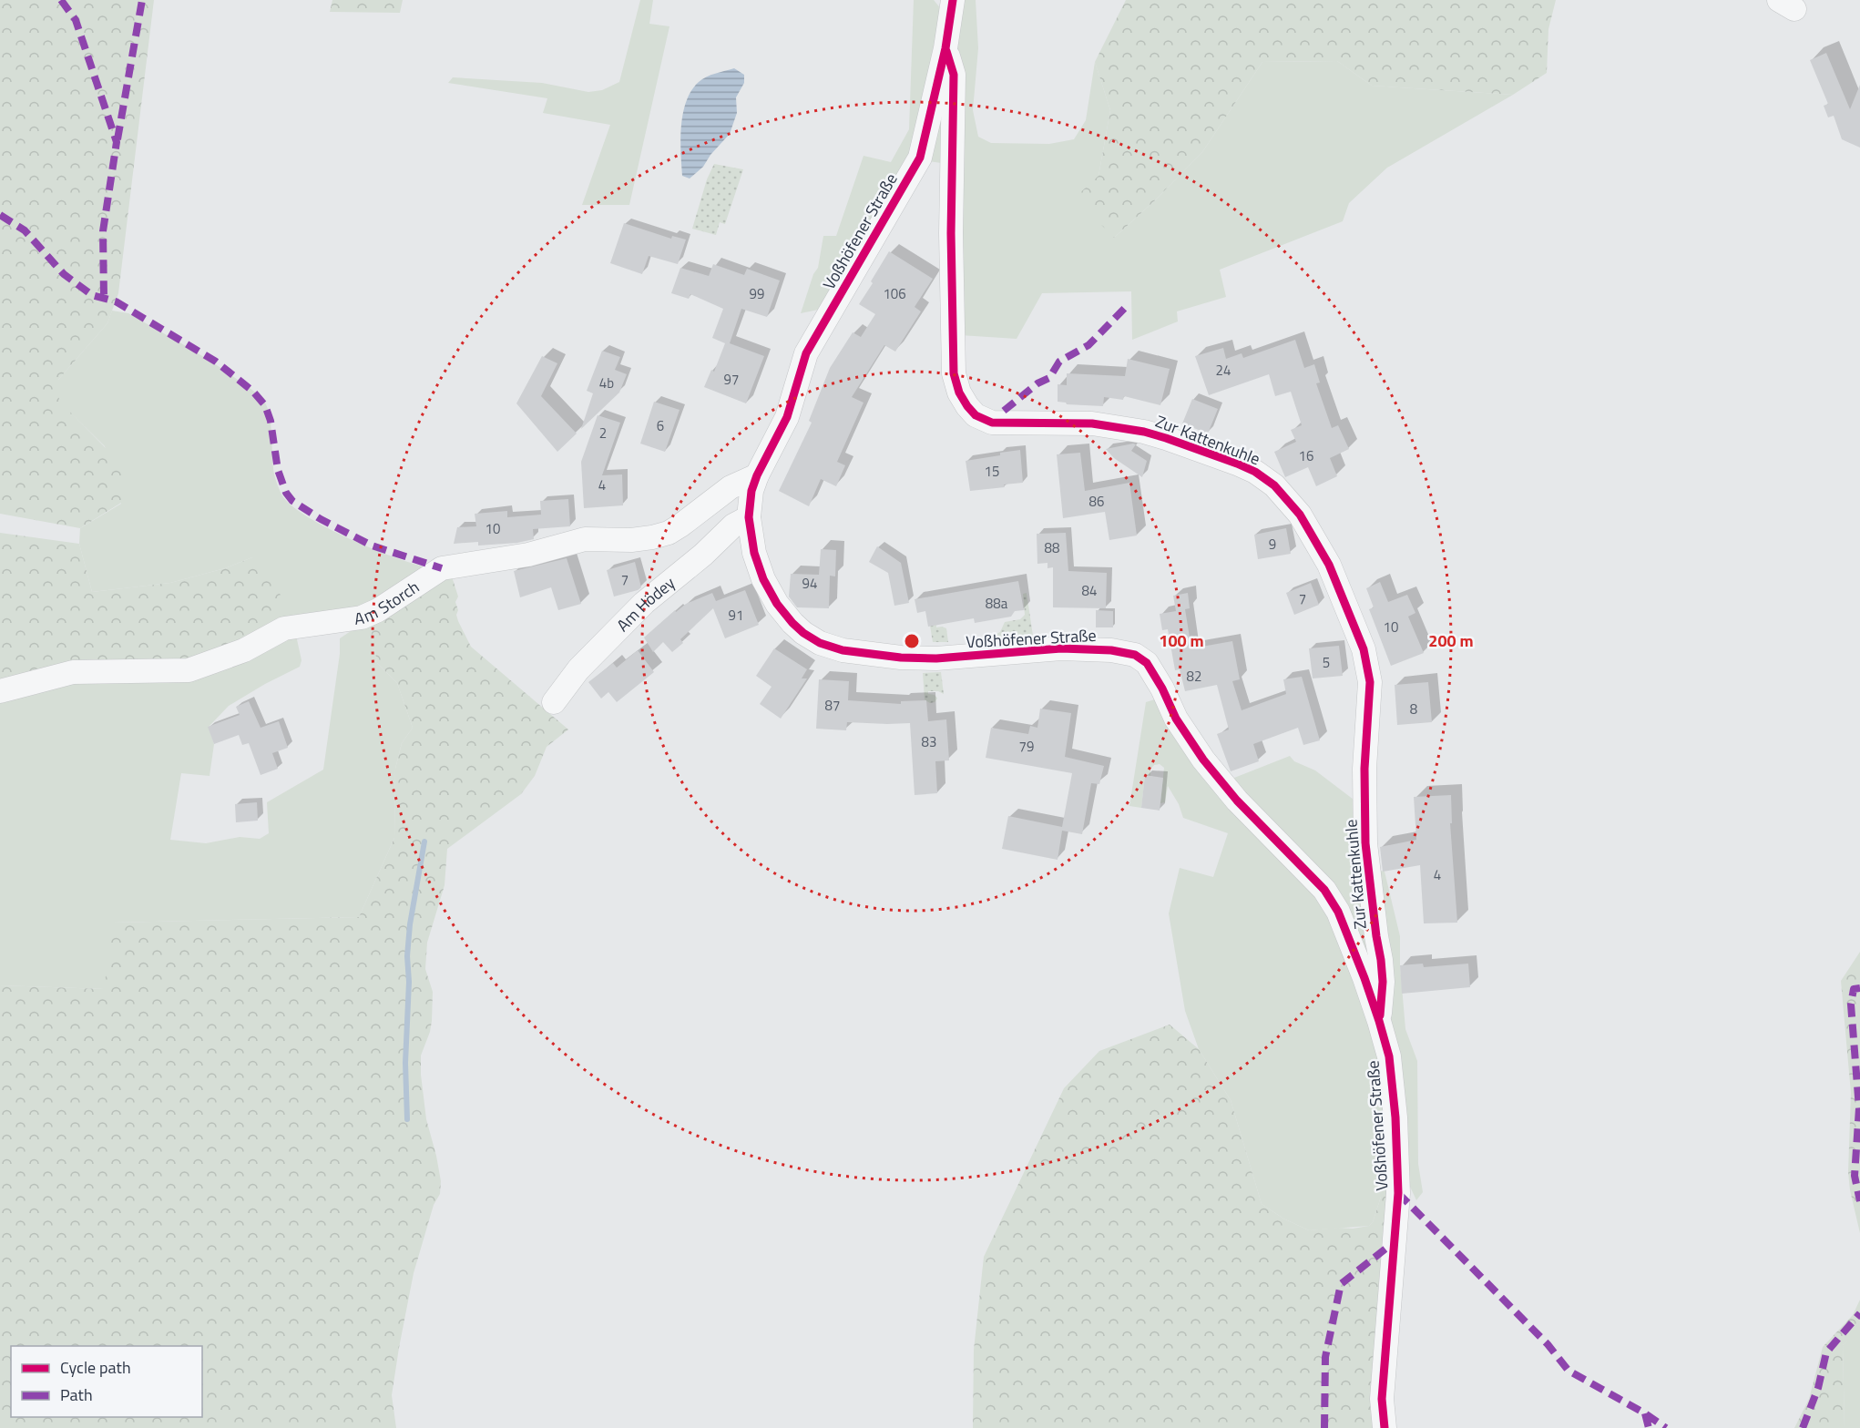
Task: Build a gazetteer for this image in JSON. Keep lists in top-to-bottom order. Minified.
{"streets":{"street":["Voßhöfener Straße","Zur Kattenkuhle","Am Storch","Am Hödey"]},"crossings":[["Voßhöfener Straße","Zur Kattenkuhle"],["Voßhöfener Straße","Am Storch"],["Voßhöfener Straße","Am Hödey"]],"house_numbers":["99","106","24","97","4b","6","2","16","15","4","86","10","9","88","7","94","84","7","88a","91","10","5","82","87","8","83","79","4"],"legend":["Cycle path","Path"],"rings":["100 m","200 m"]}
